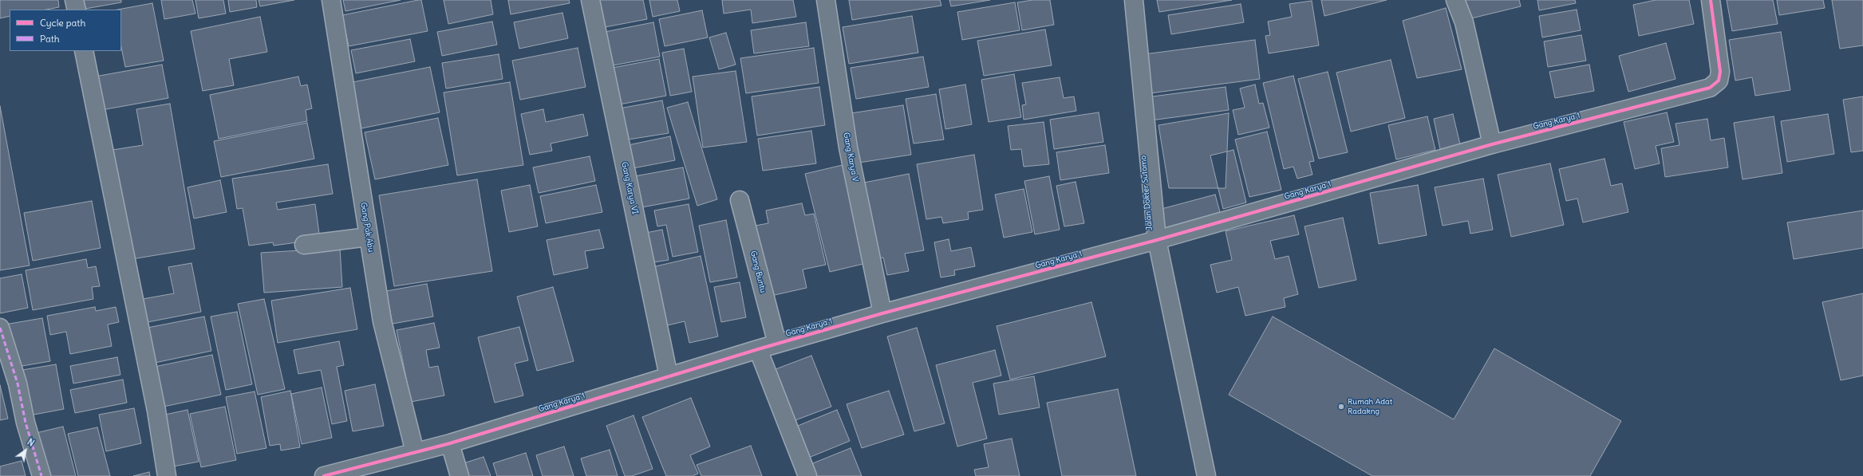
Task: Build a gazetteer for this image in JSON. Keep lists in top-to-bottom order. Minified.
{"streets":{"street":["Gang Karya 1","Gang Karya V","Gang Karya VI","Jalan Dokter Sutomo","Gang Pak Abu","Gang Buntu"]},"crossings":[["Gang Karya 1","Gang Karya V"],["Gang Karya 1","Gang Karya VI"],["Gang Karya 1","Jalan Dokter Sutomo"],["Gang Karya 1","Gang Pak Abu"],["Gang Karya 1","Gang Buntu"]],"places":["Rumah Adat Radakng"],"legend":["Cycle path","Path"],"north":"top right"}
